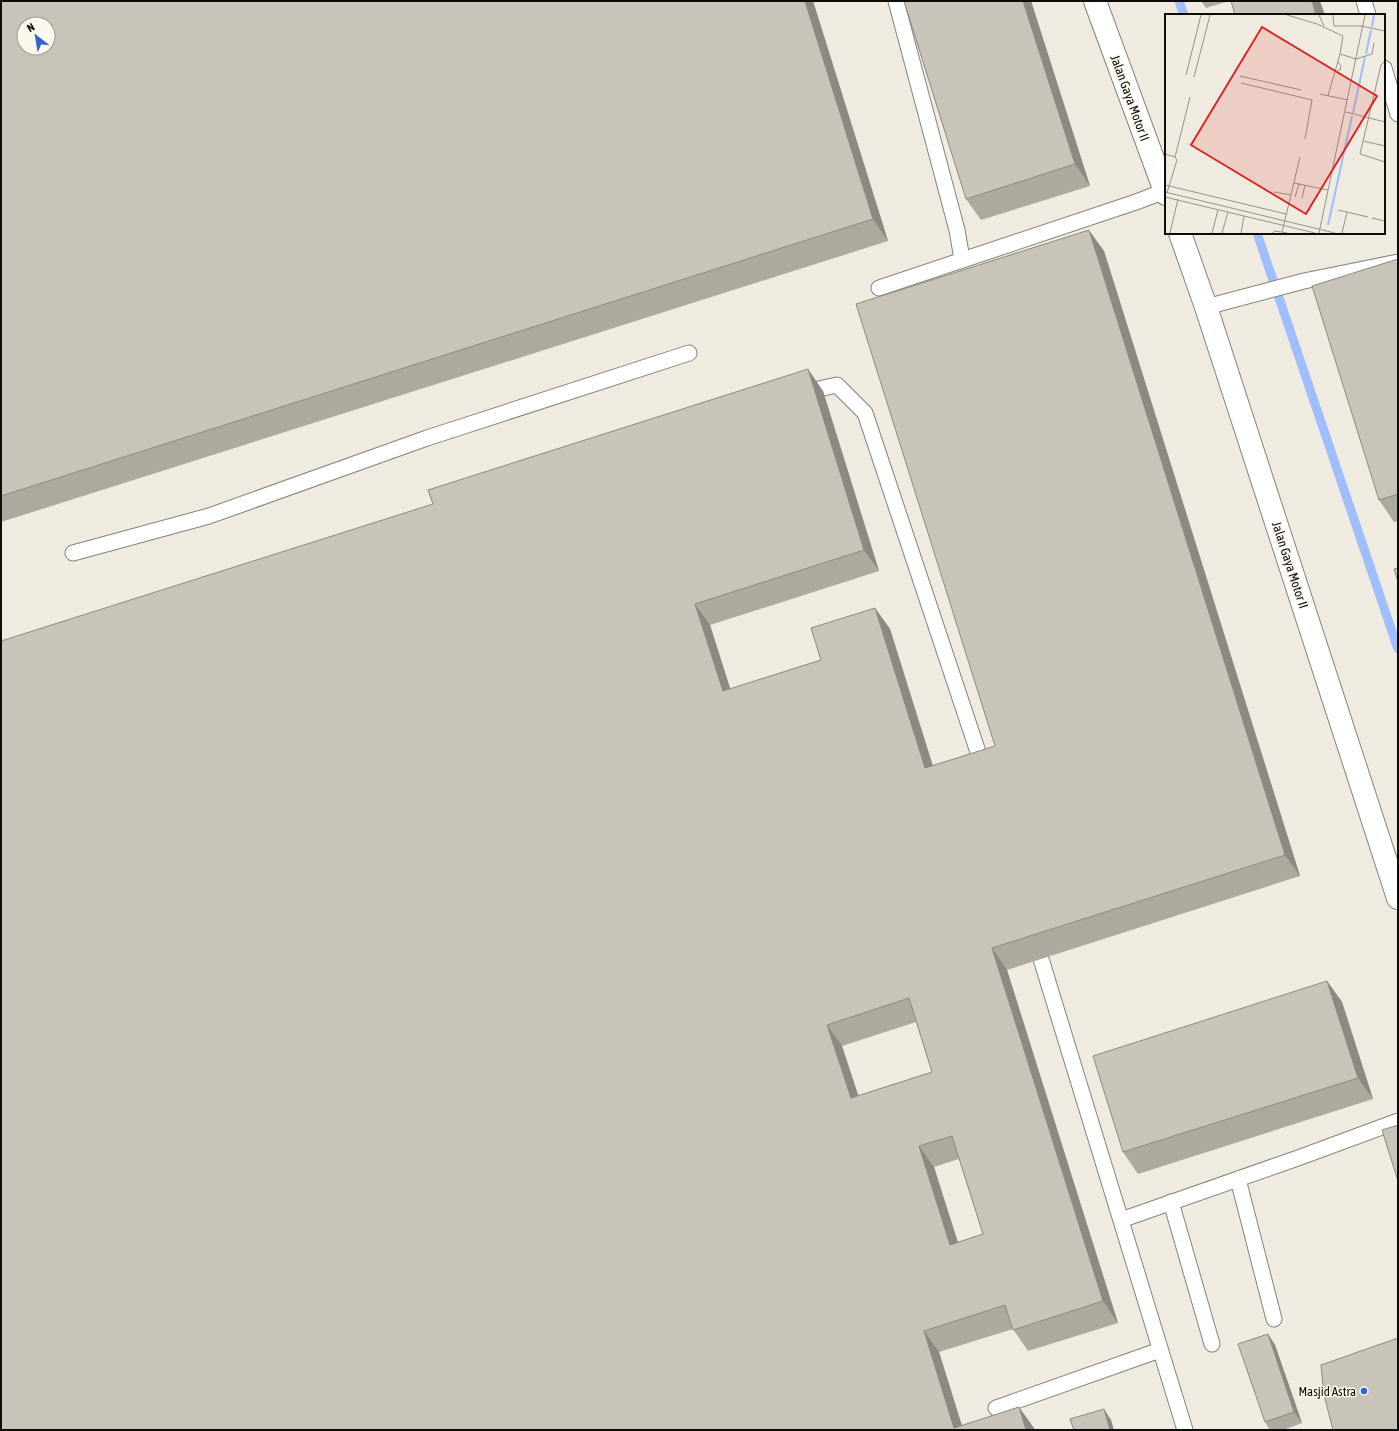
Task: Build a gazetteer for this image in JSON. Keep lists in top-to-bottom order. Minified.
{"streets":{"street":["Jalan Gaya Motor II"]},"places":["Masjid Astra"],"north":"top left"}
